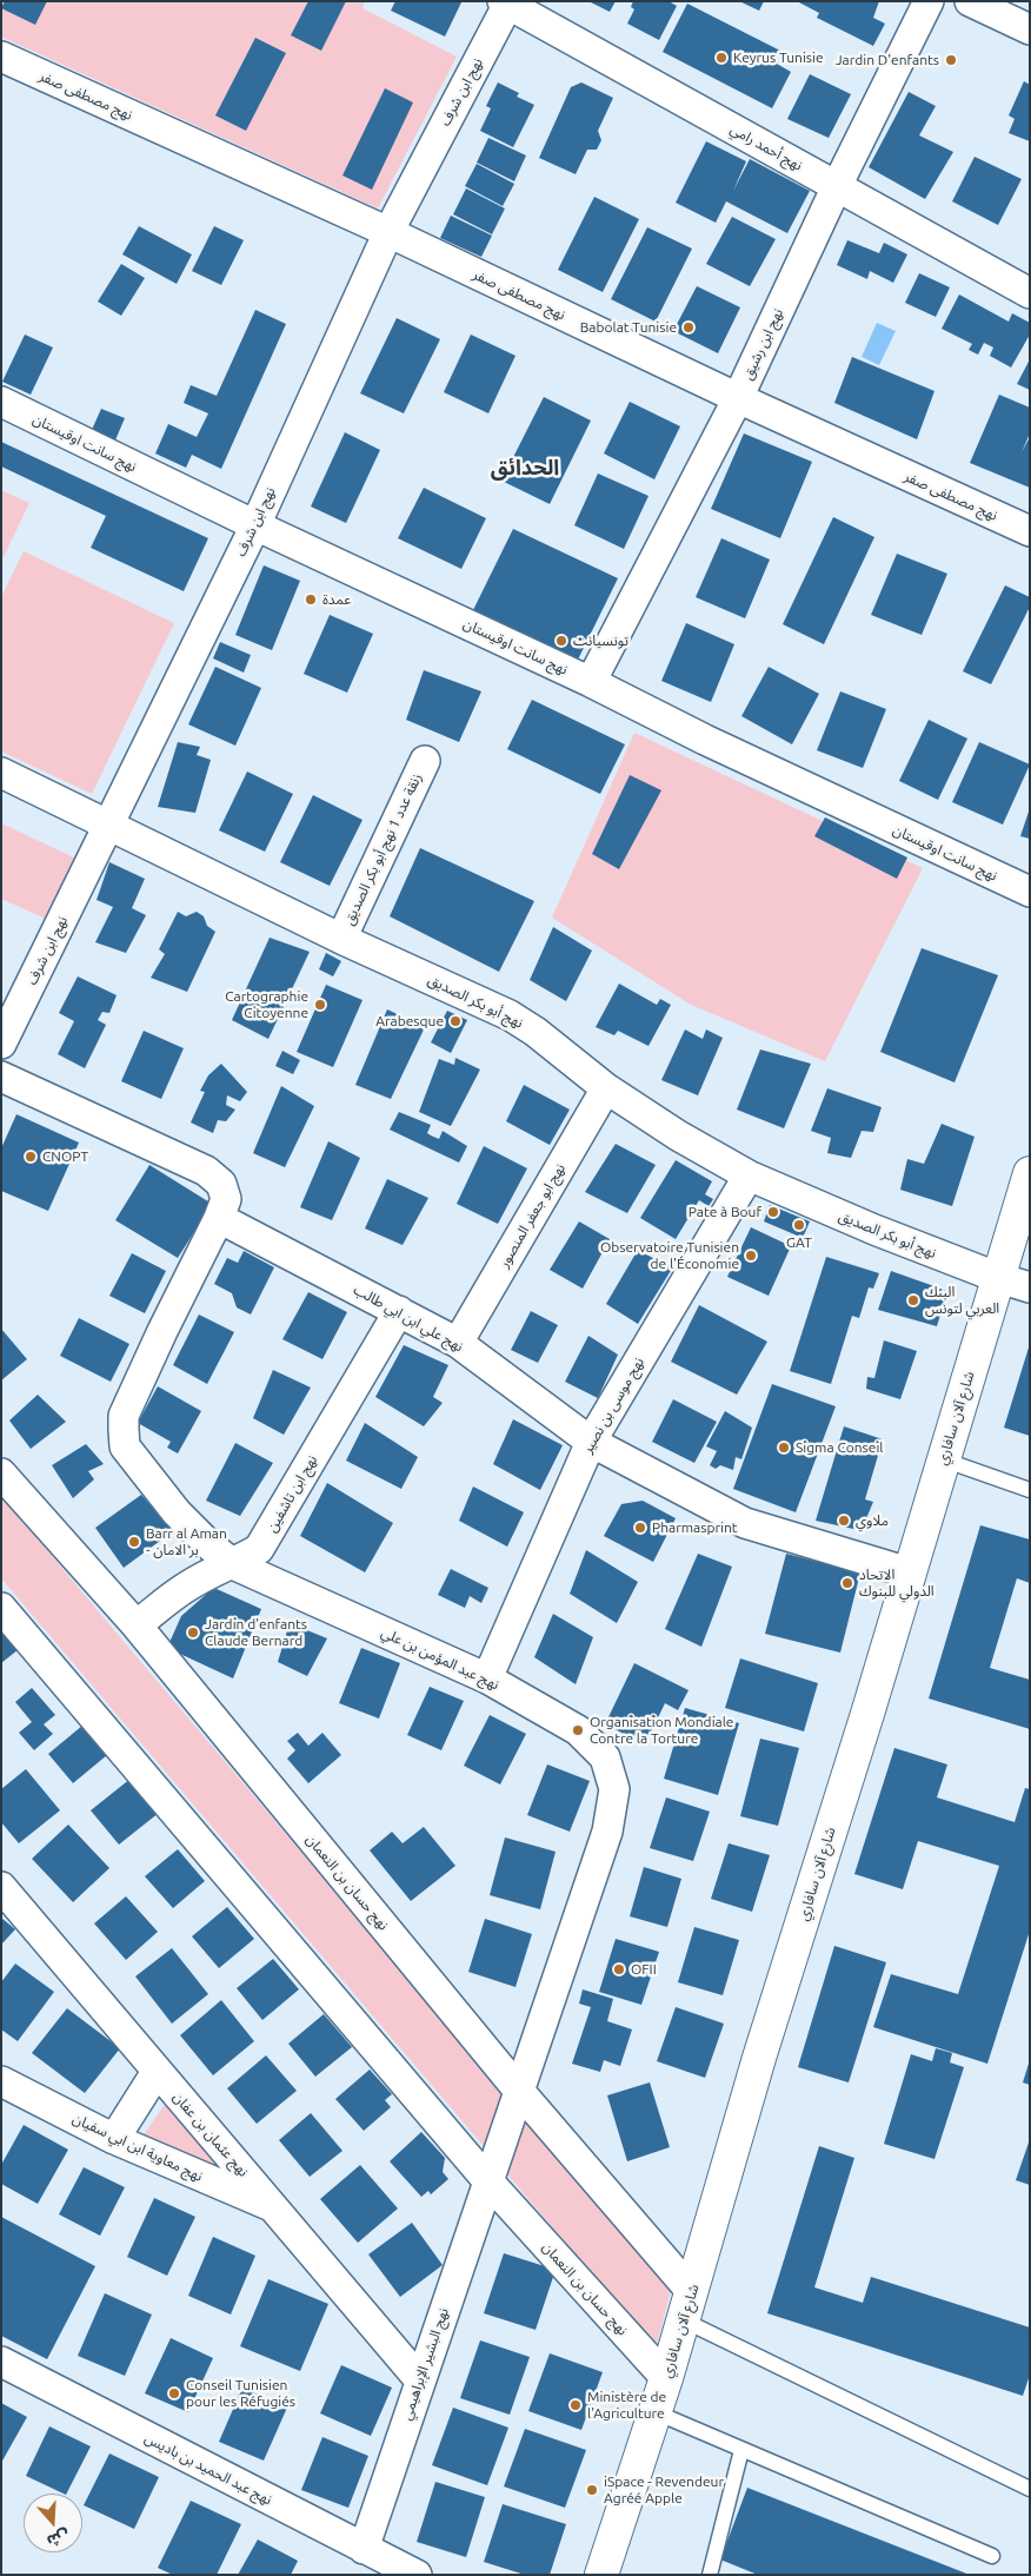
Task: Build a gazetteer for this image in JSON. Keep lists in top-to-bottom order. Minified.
{"streets":{"street":["نهج ابن شرف","نهج مصطفى صفر","نهج أحمد رامي","نهج ابن رشيق","نهج سانت اوقيستان","زنقة عدد 1 نهج أبو بكر الصديق","نهج أبو بكر الصديق","نهج ابو جعفر المنصور","نهج علي ابن ابي طالب","نهج موسى بن نصير","شارع آلان سافاري","نهج ابن تاشفين","نهج عبد المؤمن بن علي","نهج حسان بن النعمان","نهج عثمان بن عفان","نهج معاوية ابن ابي سفيان","نهج البشير الإبراهيمي","نهج عبد الحميد بن باديس"]},"crossings":[["نهج ابن شرف","نهج مصطفى صفر"],["نهج ابن شرف","نهج أحمد رامي"],["نهج ابن شرف","نهج سانت اوقيستان"],["نهج ابن شرف","نهج أبو بكر الصديق"],["نهج مصطفى صفر","نهج ابن رشيق"],["نهج أحمد رامي","نهج ابن رشيق"],["نهج ابن رشيق","نهج سانت اوقيستان"],["زنقة عدد 1 نهج أبو بكر الصديق","نهج أبو بكر الصديق"],["نهج أبو بكر الصديق","نهج ابو جعفر المنصور"],["نهج أبو بكر الصديق","نهج موسى بن نصير"],["نهج أبو بكر الصديق","شارع آلان سافاري"],["نهج ابو جعفر المنصور","نهج علي ابن ابي طالب"],["نهج علي ابن ابي طالب","نهج موسى بن نصير"],["نهج علي ابن ابي طالب","شارع آلان سافاري"],["نهج علي ابن ابي طالب","نهج ابن تاشفين"],["نهج علي ابن ابي طالب","نهج عبد المؤمن بن علي"],["نهج موسى بن نصير","نهج عبد المؤمن بن علي"],["شارع آلان سافاري","نهج حسان بن النعمان"],["نهج ابن تاشفين","نهج عبد المؤمن بن علي"],["نهج ابن تاشفين","نهج حسان بن النعمان"],["نهج عبد المؤمن بن علي","نهج حسان بن النعمان"],["نهج عبد المؤمن بن علي","نهج البشير الإبراهيمي"],["نهج حسان بن النعمان","نهج البشير الإبراهيمي"],["نهج عثمان بن عفان","نهج معاوية ابن ابي سفيان"],["نهج عثمان بن عفان","نهج البشير الإبراهيمي"],["نهج البشير الإبراهيمي","نهج عبد الحميد بن باديس"]],"districts":["الحدائق"],"places":["Keyrus Tunisie","Jardin D'enfants","Babolat Tunisie","عمدة","تونسيانت","Cartographie Citoyenne","Arabesque","CNOPT","Pate à Bouf","GAT","Observatoire Tunisien de l'Économie","البنك العربي لتونس","Sigma Conseil","ملاوي","Pharmasprint","Barr al Aman - بر الامان","الاتحاد الدولي للبنوك","Jardin d'enfants Claude Bernard","Organisation Mondiale Contre la Torture","OFII","Conseil Tunisien pour les Réfugiés","Ministère de l'Agriculture","iSpace - Revendeur Agréé Apple"],"north":"bottom"}
